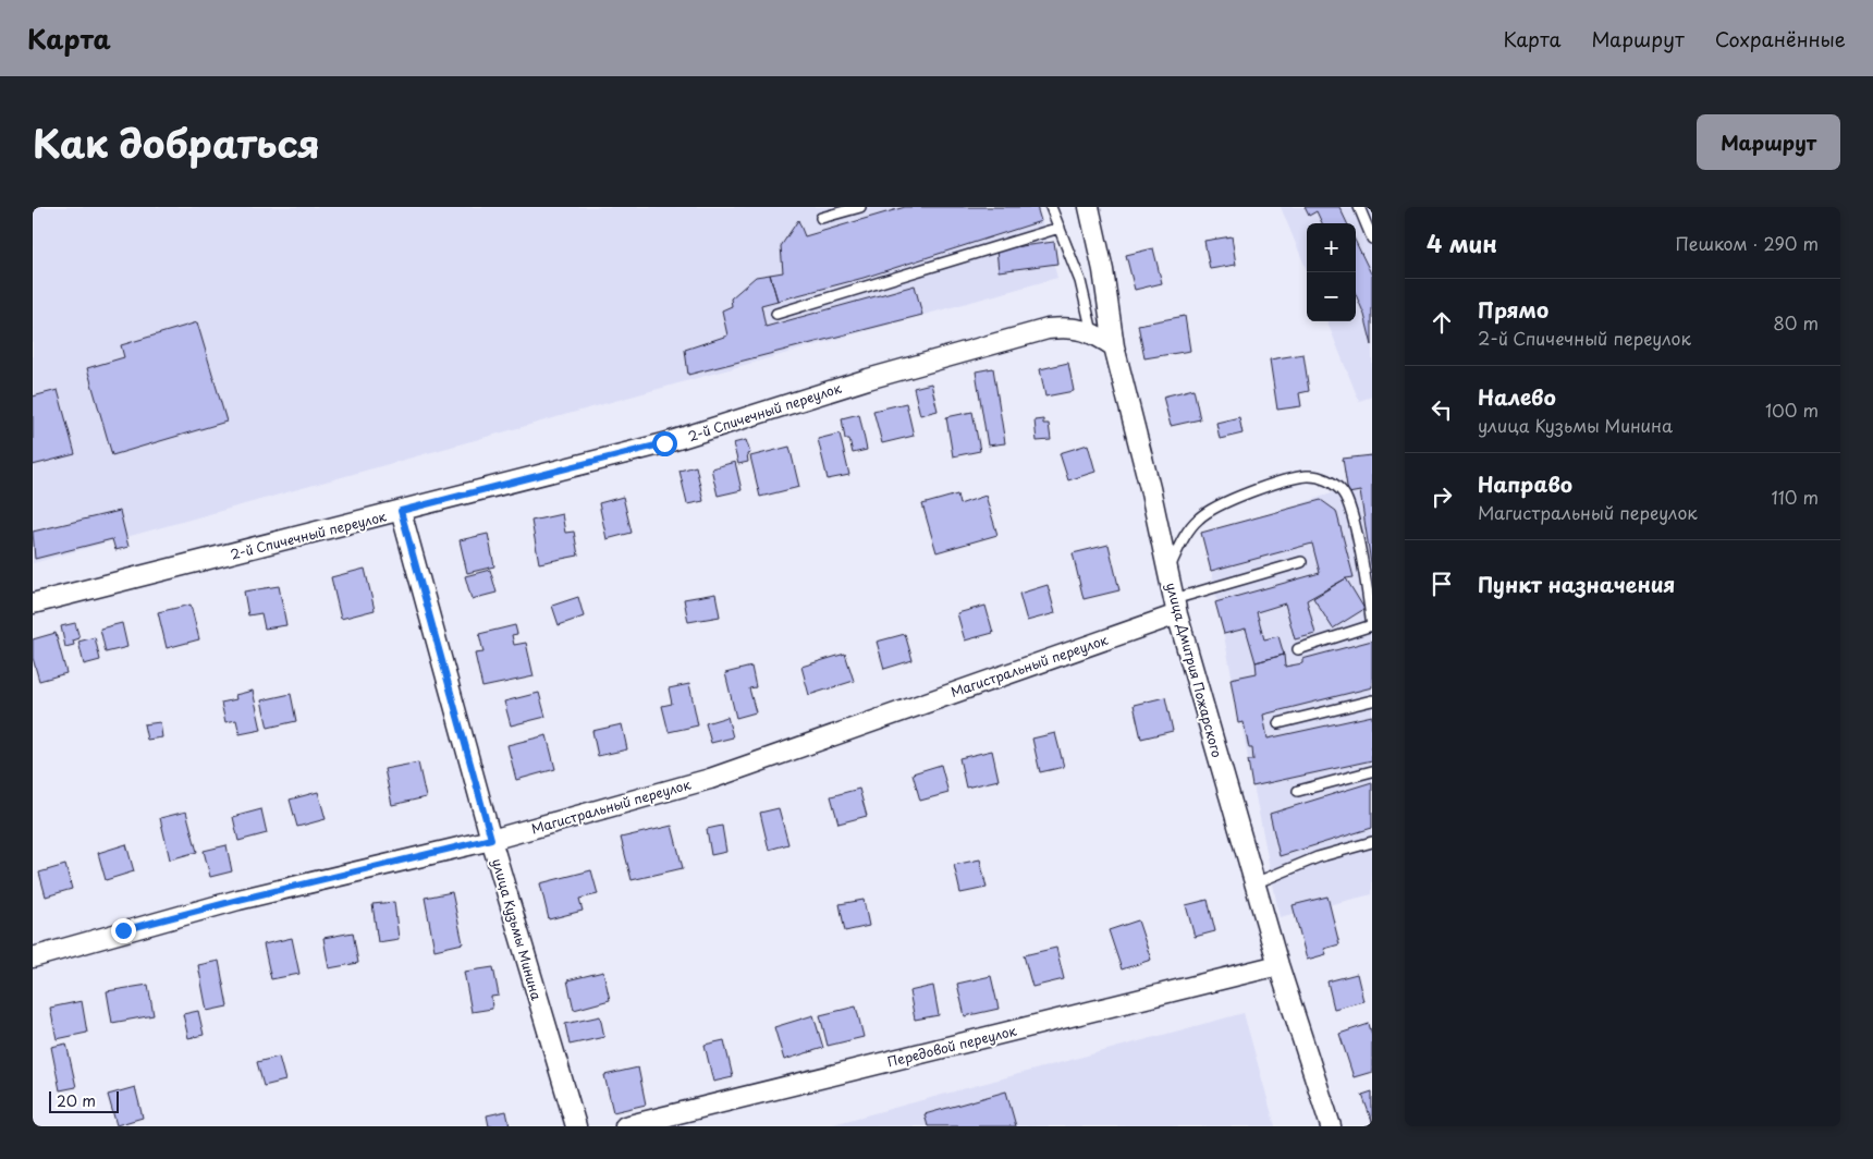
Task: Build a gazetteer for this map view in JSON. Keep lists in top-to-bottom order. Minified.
{"streets":{"street":["2-й Спичечный переулок","Магистральный переулок","улица Дмитрия Пожарского","улица Кузьмы Минина","Передовой переулок"]},"crossings":[["2-й Спичечный переулок","улица Дмитрия Пожарского"],["2-й Спичечный переулок","улица Кузьмы Минина"],["Магистральный переулок","улица Дмитрия Пожарского"],["Магистральный переулок","улица Кузьмы Минина"],["улица Дмитрия Пожарского","Передовой переулок"]],"scale_bar":"20 m","page":{"header":"Карта","nav":["Карта","Маршрут","Сохранённые"],"title":"Как добраться","buttons":"Маршрут","heading":["4 мин","Пешком · 290 m"],"map_buttons":["+","−"],"list":[["Прямо","2-й Спичечный переулок","80 m"],["Налево","улица Кузьмы Минина","100 m"],["Направо","Магистральный переулок","110 m"],"Пункт назначения"],"scale":"20 m"}}
